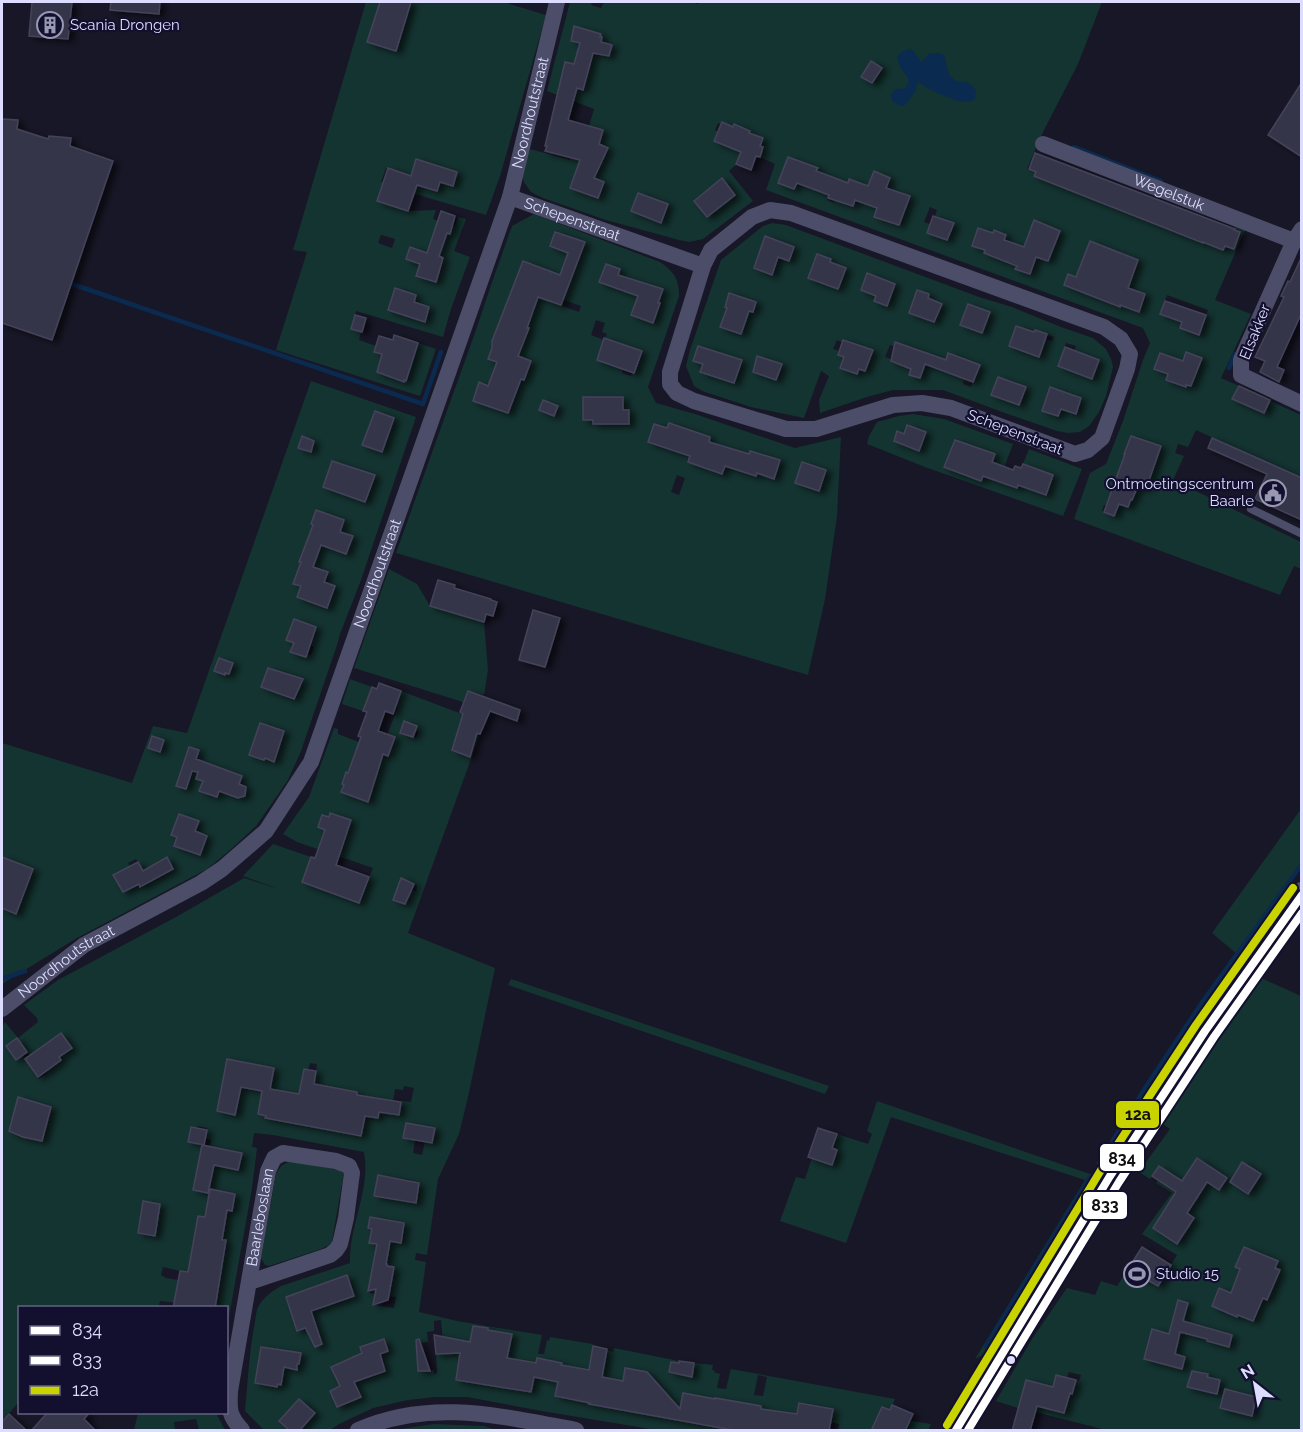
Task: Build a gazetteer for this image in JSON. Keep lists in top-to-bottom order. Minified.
{"streets":{"street":["Noordhoutstraat","Wegelstuk","Schepenstraat","Elsakker","Baarleboslaan"]},"crossings":[["Noordhoutstraat","Schepenstraat"],["Wegelstuk","Elsakker"]],"places":{"building":["Scania Drongen"],"public building":["Ontmoetingscentrum Baarle"],"sports":["Studio 15"]},"lines":["transit line 12a","transit line 834","transit line 833"],"legend":["834","833","12a"],"north":"top left"}
